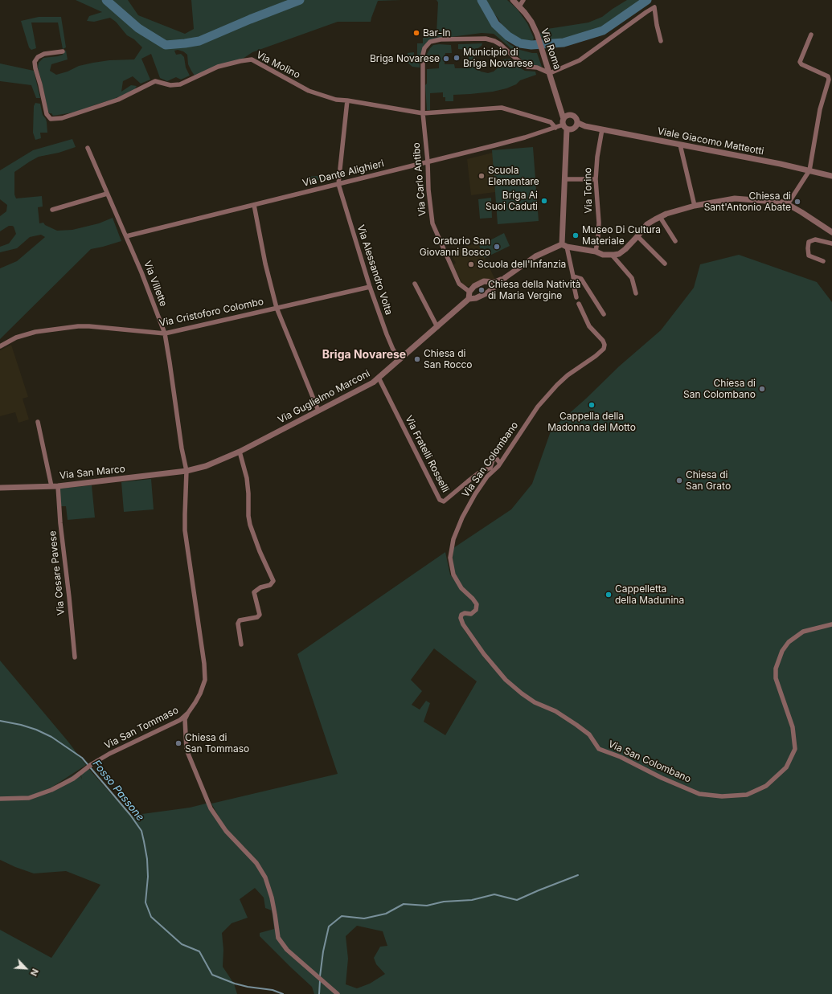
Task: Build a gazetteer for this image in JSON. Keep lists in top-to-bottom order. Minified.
{"streets":{"street":["Via Roma","Via Molino","Viale Giacomo Matteotti","Via Dante Alighieri","Via Carlo Antibo","Via Torino","Via Alessandro Volta","Via Villette","Via Cristoforo Colombo","Via Guglielmo Marconi","Via Fratelli Rosselli","Via San Colombano","Via San Marco","Via Cesare Pavese","Via San Tommaso"]},"crossings":[["Via Roma","Viale Giacomo Matteotti"],["Via Roma","Via Dante Alighieri"],["Via Roma","Via Carlo Antibo"],["Via Roma","Via Guglielmo Marconi"],["Via Molino","Via Dante Alighieri"],["Via Molino","Via Carlo Antibo"],["Viale Giacomo Matteotti","Via Dante Alighieri"],["Viale Giacomo Matteotti","Via Torino"],["Via Dante Alighieri","Via Carlo Antibo"],["Via Dante Alighieri","Via Alessandro Volta"],["Via Dante Alighieri","Via Villette"],["Via Carlo Antibo","Via Guglielmo Marconi"],["Via Alessandro Volta","Via Cristoforo Colombo"],["Via Alessandro Volta","Via Guglielmo Marconi"],["Via Villette","Via Cristoforo Colombo"],["Via Villette","Via Guglielmo Marconi"],["Via Villette","Via San Marco"],["Via Villette","Via San Tommaso"],["Via Guglielmo Marconi","Via Fratelli Rosselli"],["Via Guglielmo Marconi","Via San Marco"],["Via Guglielmo Marconi","Via San Tommaso"],["Via Fratelli Rosselli","Via San Colombano"],["Via San Marco","Via Cesare Pavese"],["Via San Marco","Via San Tommaso"]],"districts":["Briga Novarese"],"water":["Fosso Passone"],"places":["Bar-In","Municipio di Briga Novarese","Briga Novarese","Scuola Elementare","Briga Ai Suoi Caduti","Chiesa di Sant'Antonio Abate","Museo Di Cultura Materiale","Oratorio San Giovanni Bosco","Scuola dell'Infanzia","Chiesa della Natività di Maria Vergine","Chiesa di San Rocco","Chiesa di San Colombano","Cappella della Madonna del Motto","Chiesa di San Grato","Cappelletta della Madunina","Chiesa di San Tommaso"],"north":"bottom right"}
